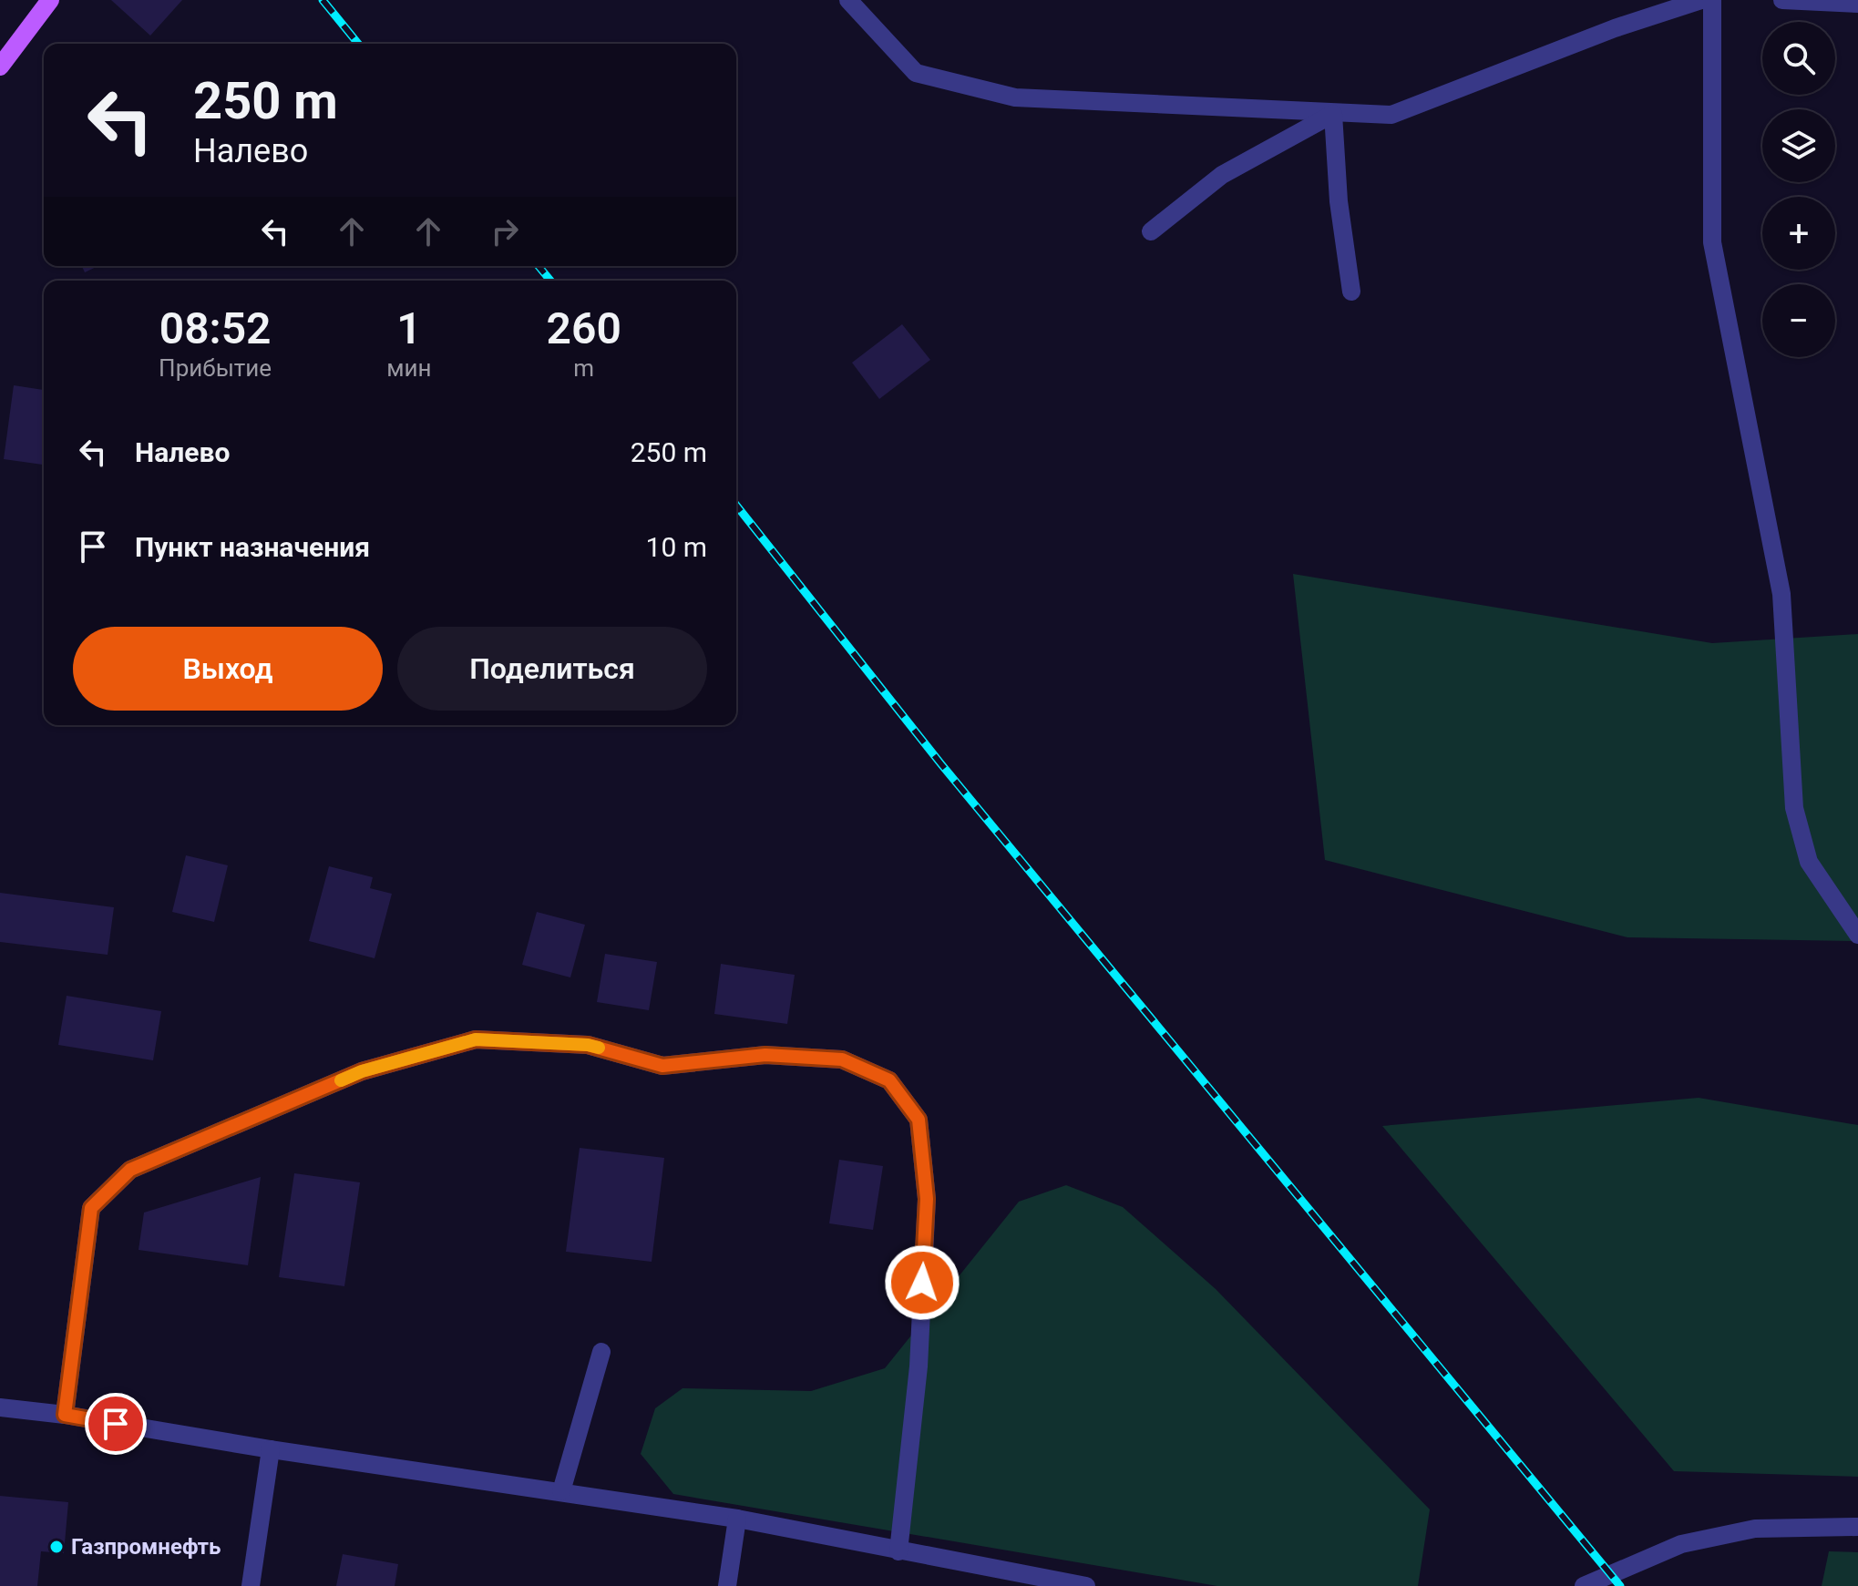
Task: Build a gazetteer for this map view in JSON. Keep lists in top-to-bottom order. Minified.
{"places":["Газпромнефть"],"page":{"map_buttons":["+","−"],"turn":["250 m","Налево"],"eta":["08:52","Прибытие","1","мин","260","m"],"list":[{"name":"Налево","value":"250 m"},{"name":"Пункт назначения","value":"10 m"}],"buttons":["Выход","Поделиться"]}}
